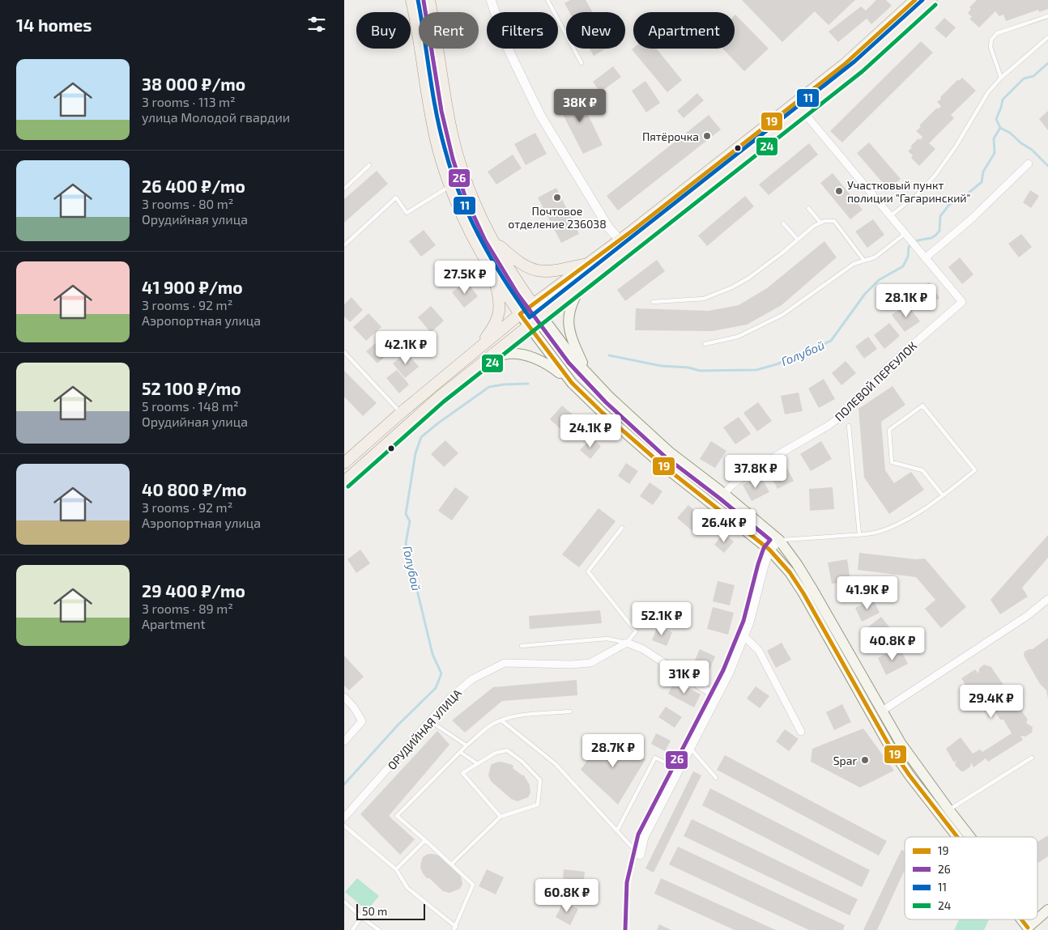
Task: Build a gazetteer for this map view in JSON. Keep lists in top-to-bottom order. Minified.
{"streets":{"street":["ПОЛЕВОЙ ПЕРЕУЛОК","ОРУДИЙНАЯ УЛИЦА"]},"water":["Голубой"],"places":["Пятёрочка","Участковый пункт полиции \"Гагаринский\"","Почтовое отделение 236038","Spar"],"lines":["transit line 19","transit line 11","transit line 26","transit line 24"],"legend":["19","26","11","24"],"scale_bar":"50 m","page":{"heading":"14 homes","chip":["Buy","Rent","Filters","New","Apartment"],"list":[{"name":"38 000 ₽/mo","note":"3 rooms · 113 m² · улица Молодой гвардии"},{"name":"26 400 ₽/mo","note":"3 rooms · 80 m² · Орудийная улица"},{"name":"41 900 ₽/mo","note":"3 rooms · 92 m² · Аэропортная улица"},{"name":"52 100 ₽/mo","note":"5 rooms · 148 m² · Орудийная улица"},{"name":"40 800 ₽/mo","note":"3 rooms · 92 m² · Аэропортная улица"},{"name":"29 400 ₽/mo","note":"3 rooms · 89 m² · Apartment"}],"price":["38K ₽","27.5K ₽","28.1K ₽","42.1K ₽","24.1K ₽","37.8K ₽","26.4K ₽","41.9K ₽","52.1K ₽","40.8K ₽","31K ₽","29.4K ₽","28.7K ₽","60.8K ₽"],"scale":"50 m"}}
